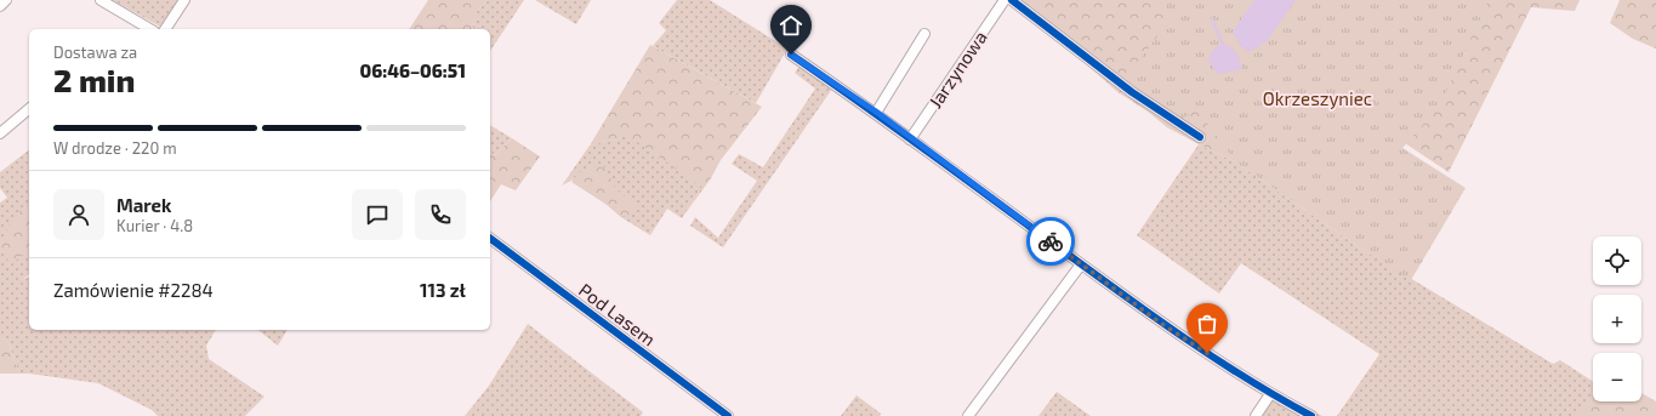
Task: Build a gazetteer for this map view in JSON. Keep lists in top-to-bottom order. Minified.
{"streets":{"street":["Jarzynowa","Pod Lasem"]},"parks":["Okrzeszyniec"],"page":{"heading":["2 min","Dostawa za","06:46–06:51"],"panel":["Marek","Kurier · 4.8","Zamówienie #2284","113 zł"],"bar":"W drodze · 220 m","map_buttons":["+","−"]}}
